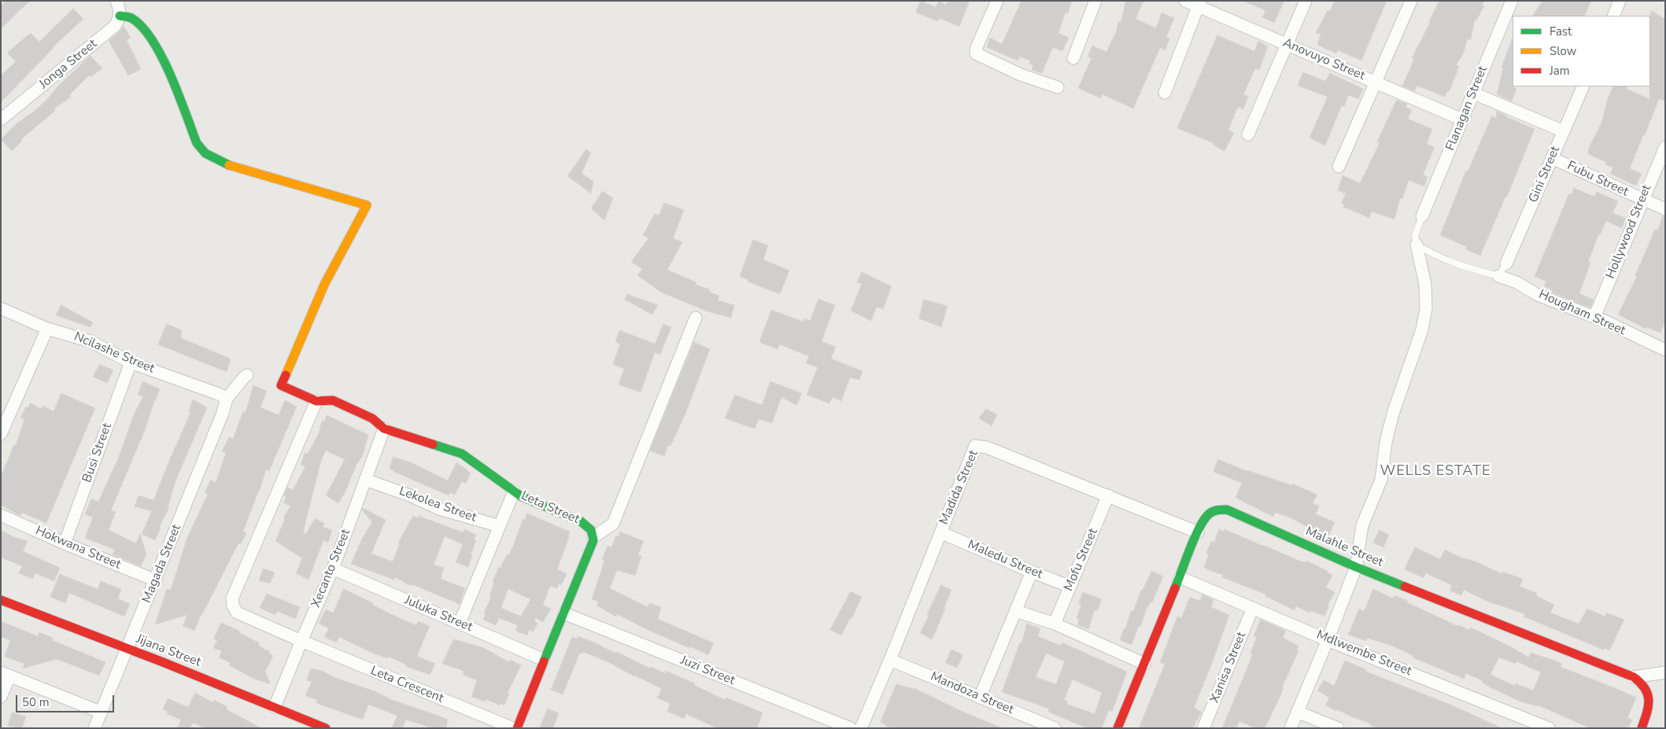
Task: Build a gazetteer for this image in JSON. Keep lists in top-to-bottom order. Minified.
{"streets":{"street":["Anovuyo Street","Jonga Street","Flanagan Street","Gini Street","Fubu Street","Hollywood Street","Hougham Street","Ncilashe Street","Busi Street","Madida Street","Lekolea Street","Leta Street","Malahle Street","Hokwana Street","Maledu Street","Mofu Street","Magada Street","Xecanto Street","Juluka Street","Jijana Street","Mdlwembe Street","Xanisa Street","Juzi Street","Leta Crescent","Mandoza Street"]},"crossings":[["Anovuyo Street","Flanagan Street"],["Jonga Street","Leta Street"],["Gini Street","Fubu Street"],["Fubu Street","Hollywood Street"],["Hollywood Street","Hougham Street"],["Ncilashe Street","Busi Street"],["Ncilashe Street","Magada Street"],["Busi Street","Hokwana Street"],["Madida Street","Malahle Street"],["Madida Street","Maledu Street"],["Madida Street","Mofu Street"],["Madida Street","Mandoza Street"],["Lekolea Street","Xecanto Street"],["Leta Street","Xecanto Street"],["Malahle Street","Mdlwembe Street"],["Hokwana Street","Magada Street"],["Maledu Street","Mofu Street"],["Magada Street","Jijana Street"],["Xecanto Street","Juluka Street"],["Xecanto Street","Jijana Street"],["Xecanto Street","Leta Crescent"],["Mdlwembe Street","Xanisa Street"]],"districts":["WELLS ESTATE"],"legend":["Fast","Slow","Jam"],"scale_bar":"50 m"}
